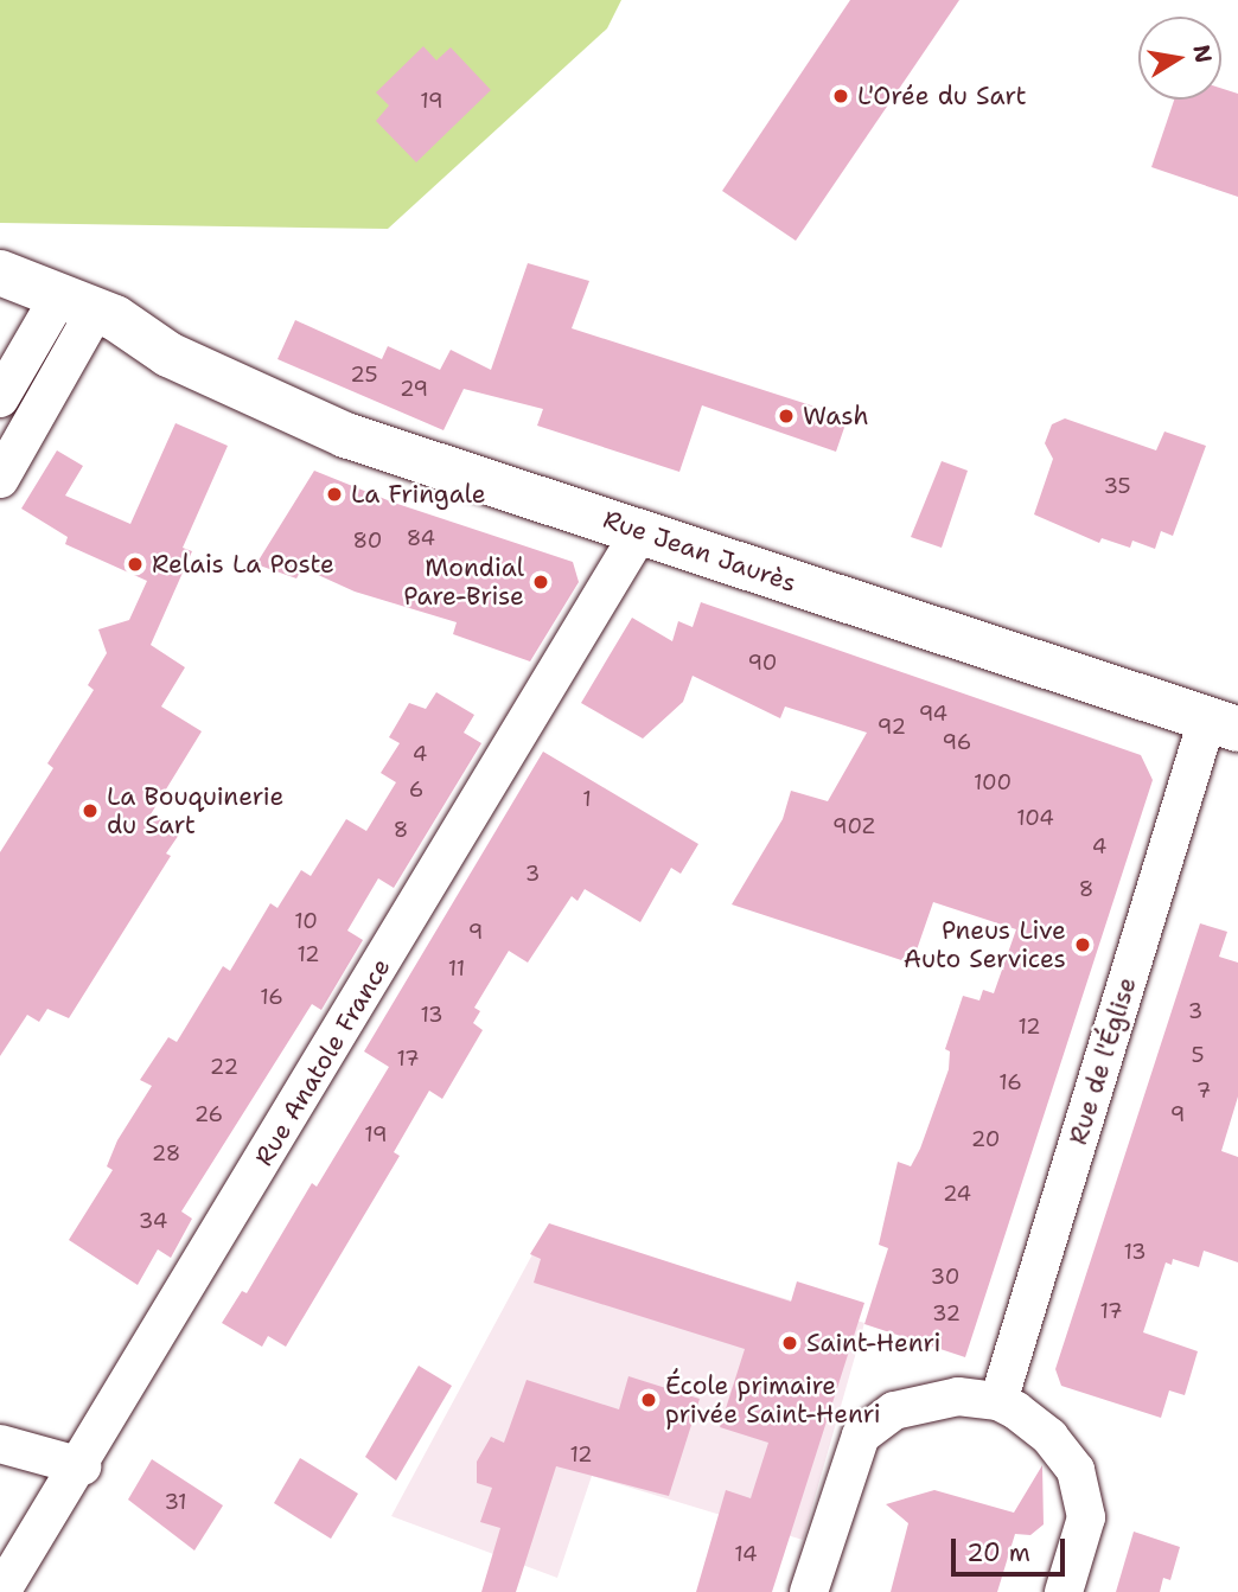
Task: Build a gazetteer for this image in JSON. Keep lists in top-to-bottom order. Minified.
{"streets":{"main road":["Rue Jean Jaurès"],"street":["Rue de l'Église","Rue Anatole France"]},"crossings":[["Rue Jean Jaurès","Rue de l'Église"],["Rue Jean Jaurès","Rue Anatole France"]],"places":["L'Orée du Sart","Wash","La Fringale","Relais La Poste","Mondial Pare-Brise","La Bouquinerie du Sart","Pneus Live Auto Services","Saint-Henri","École primaire privée Saint-Henri"],"house_numbers":["19","25","29","35","84","80","90","94","92","96","4","100","6","1","104","90Z","8","4","3","8","10","9","12","11","16","3","13","12","5","17","22","16","7","26","9","19","20","28","24","34","13","30","17","32","12","31","14"],"scale_bar":"20 m","north":"right"}
